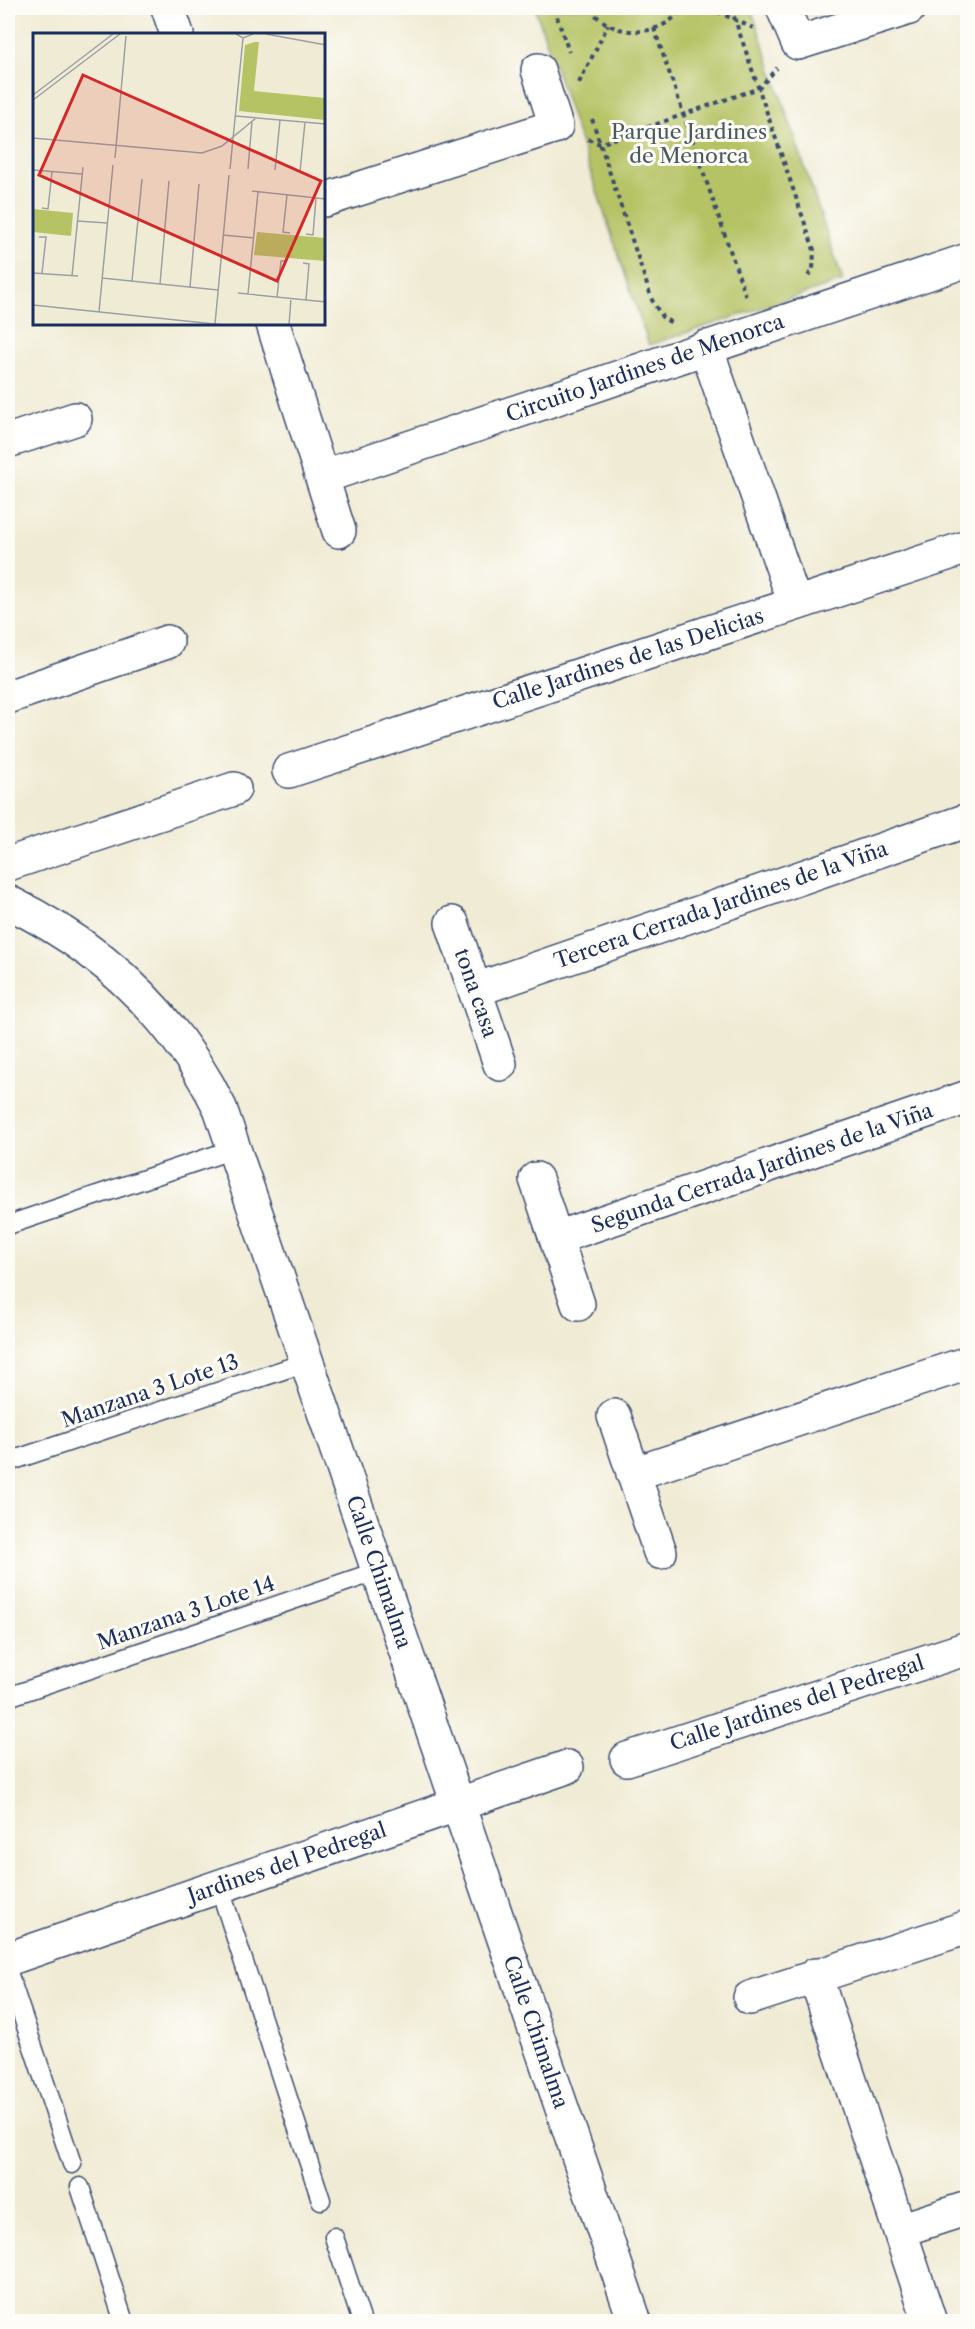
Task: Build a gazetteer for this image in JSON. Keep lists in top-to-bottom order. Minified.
{"streets":{"street":["Circuito Jardines de Menorca","Calle Jardines de las Delicias","Tercera Cerrada Jardines de la Viña","tona casa","Segunda Cerrada Jardines de la Viña","Calle Chimalma","Calle Jardines del Pedregal","Jardines del Pedregal"],"lane":["Manzana 3 Lote 13","Manzana 3 Lote 14"]},"crossings":[["Tercera Cerrada Jardines de la Viña","tona casa"],["Manzana 3 Lote 13","Calle Chimalma"],["Calle Chimalma","Manzana 3 Lote 14"],["Calle Chimalma","Jardines del Pedregal"]],"parks":["Parque Jardines de Menorca"]}
